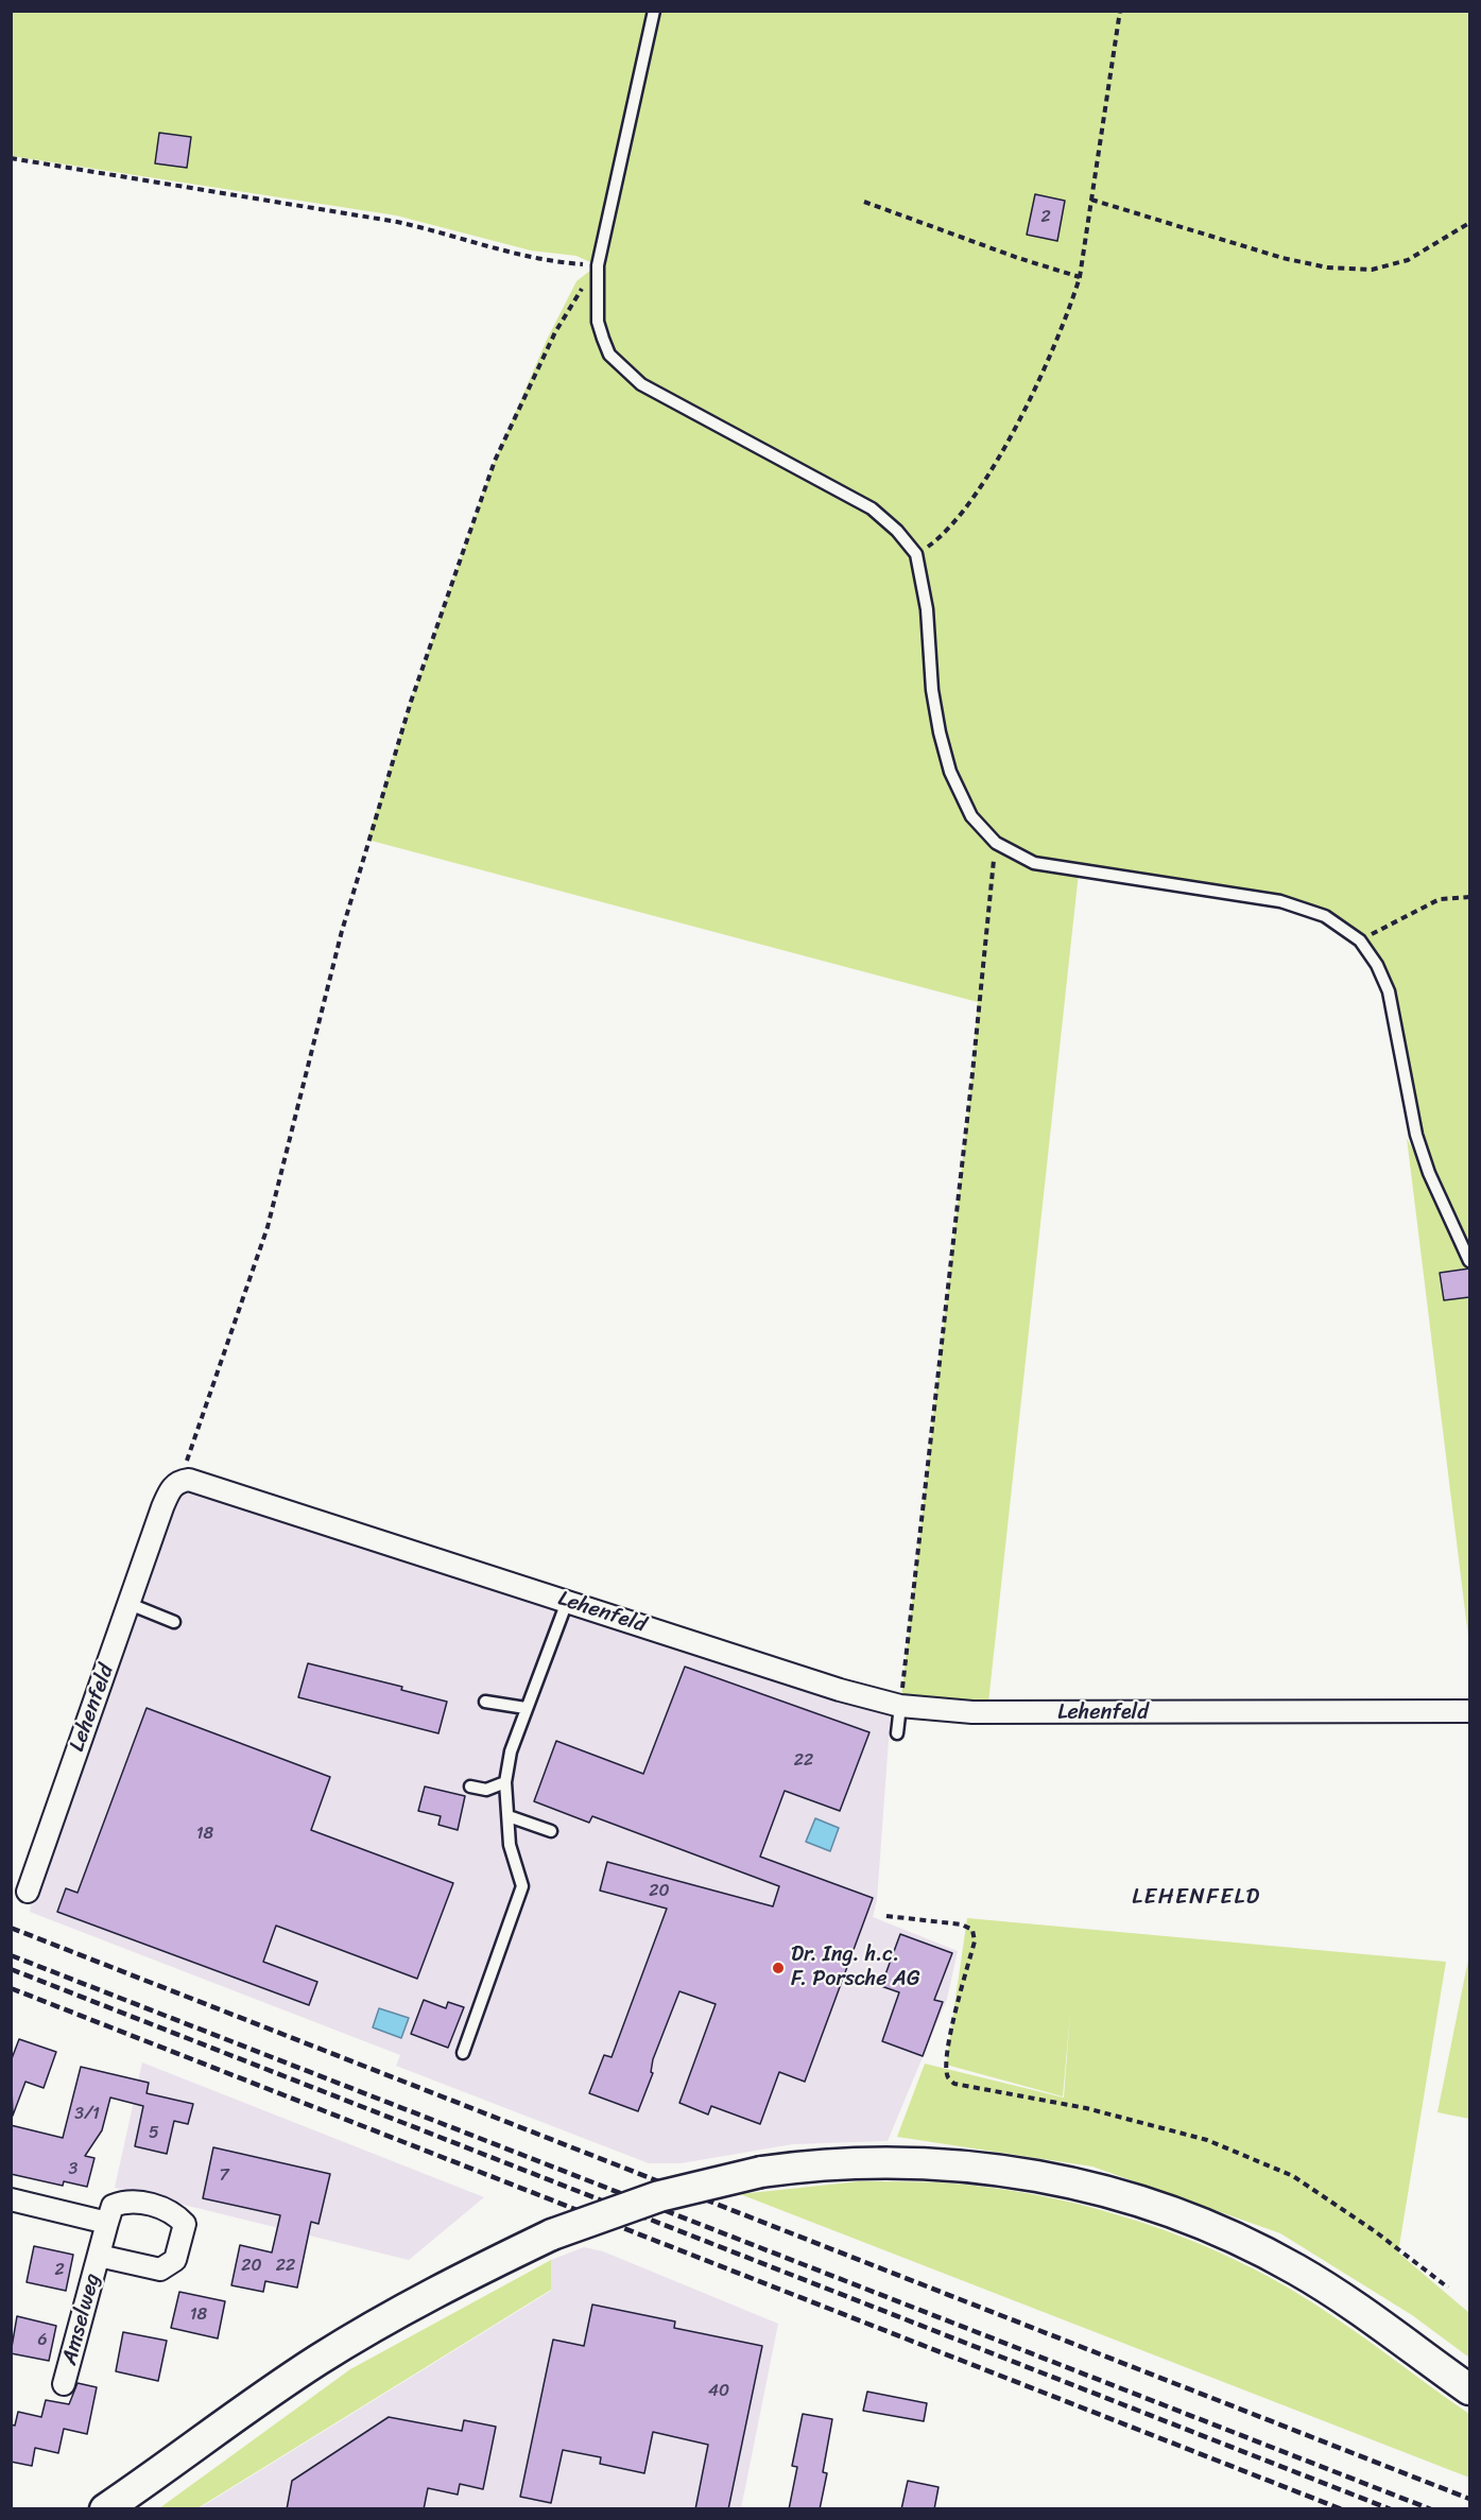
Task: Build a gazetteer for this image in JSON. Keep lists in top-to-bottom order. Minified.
{"streets":{"street":["Lehenfeld","Amselweg"]},"districts":["LEHENFELD"],"places":["Dr. Ing. h.c. F. Porsche AG"],"house_numbers":["2","22","18","20","3/1","5","3","7","20","22","2","18","6","40"]}
